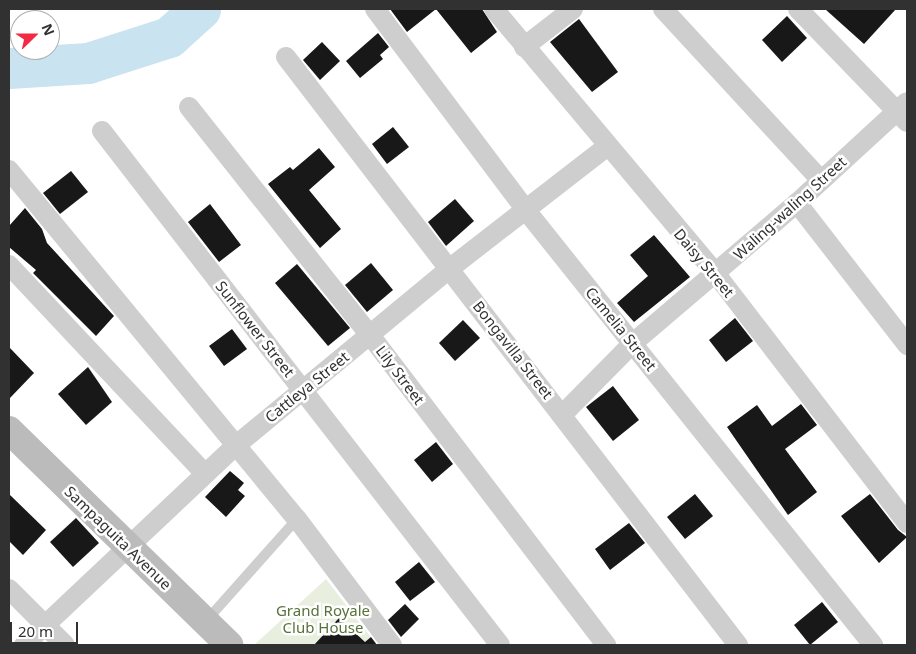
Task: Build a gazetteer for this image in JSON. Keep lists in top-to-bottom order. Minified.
{"streets":{"main road":["Sampaguita Avenue"],"street":["Waling-waling Street","Daisy Street","Sunflower Street","Camelia Street","Bongavilla Street","Lily Street","Cattleya Street"]},"crossings":[["Waling-waling Street","Daisy Street"],["Waling-waling Street","Camelia Street"],["Waling-waling Street","Bongavilla Street"],["Daisy Street","Cattleya Street"],["Sunflower Street","Cattleya Street"],["Camelia Street","Cattleya Street"],["Bongavilla Street","Cattleya Street"],["Lily Street","Cattleya Street"],["Cattleya Street","Sampaguita Avenue"]],"parks":["Grand Royale Club House"],"scale_bar":"20 m","north":"right"}
